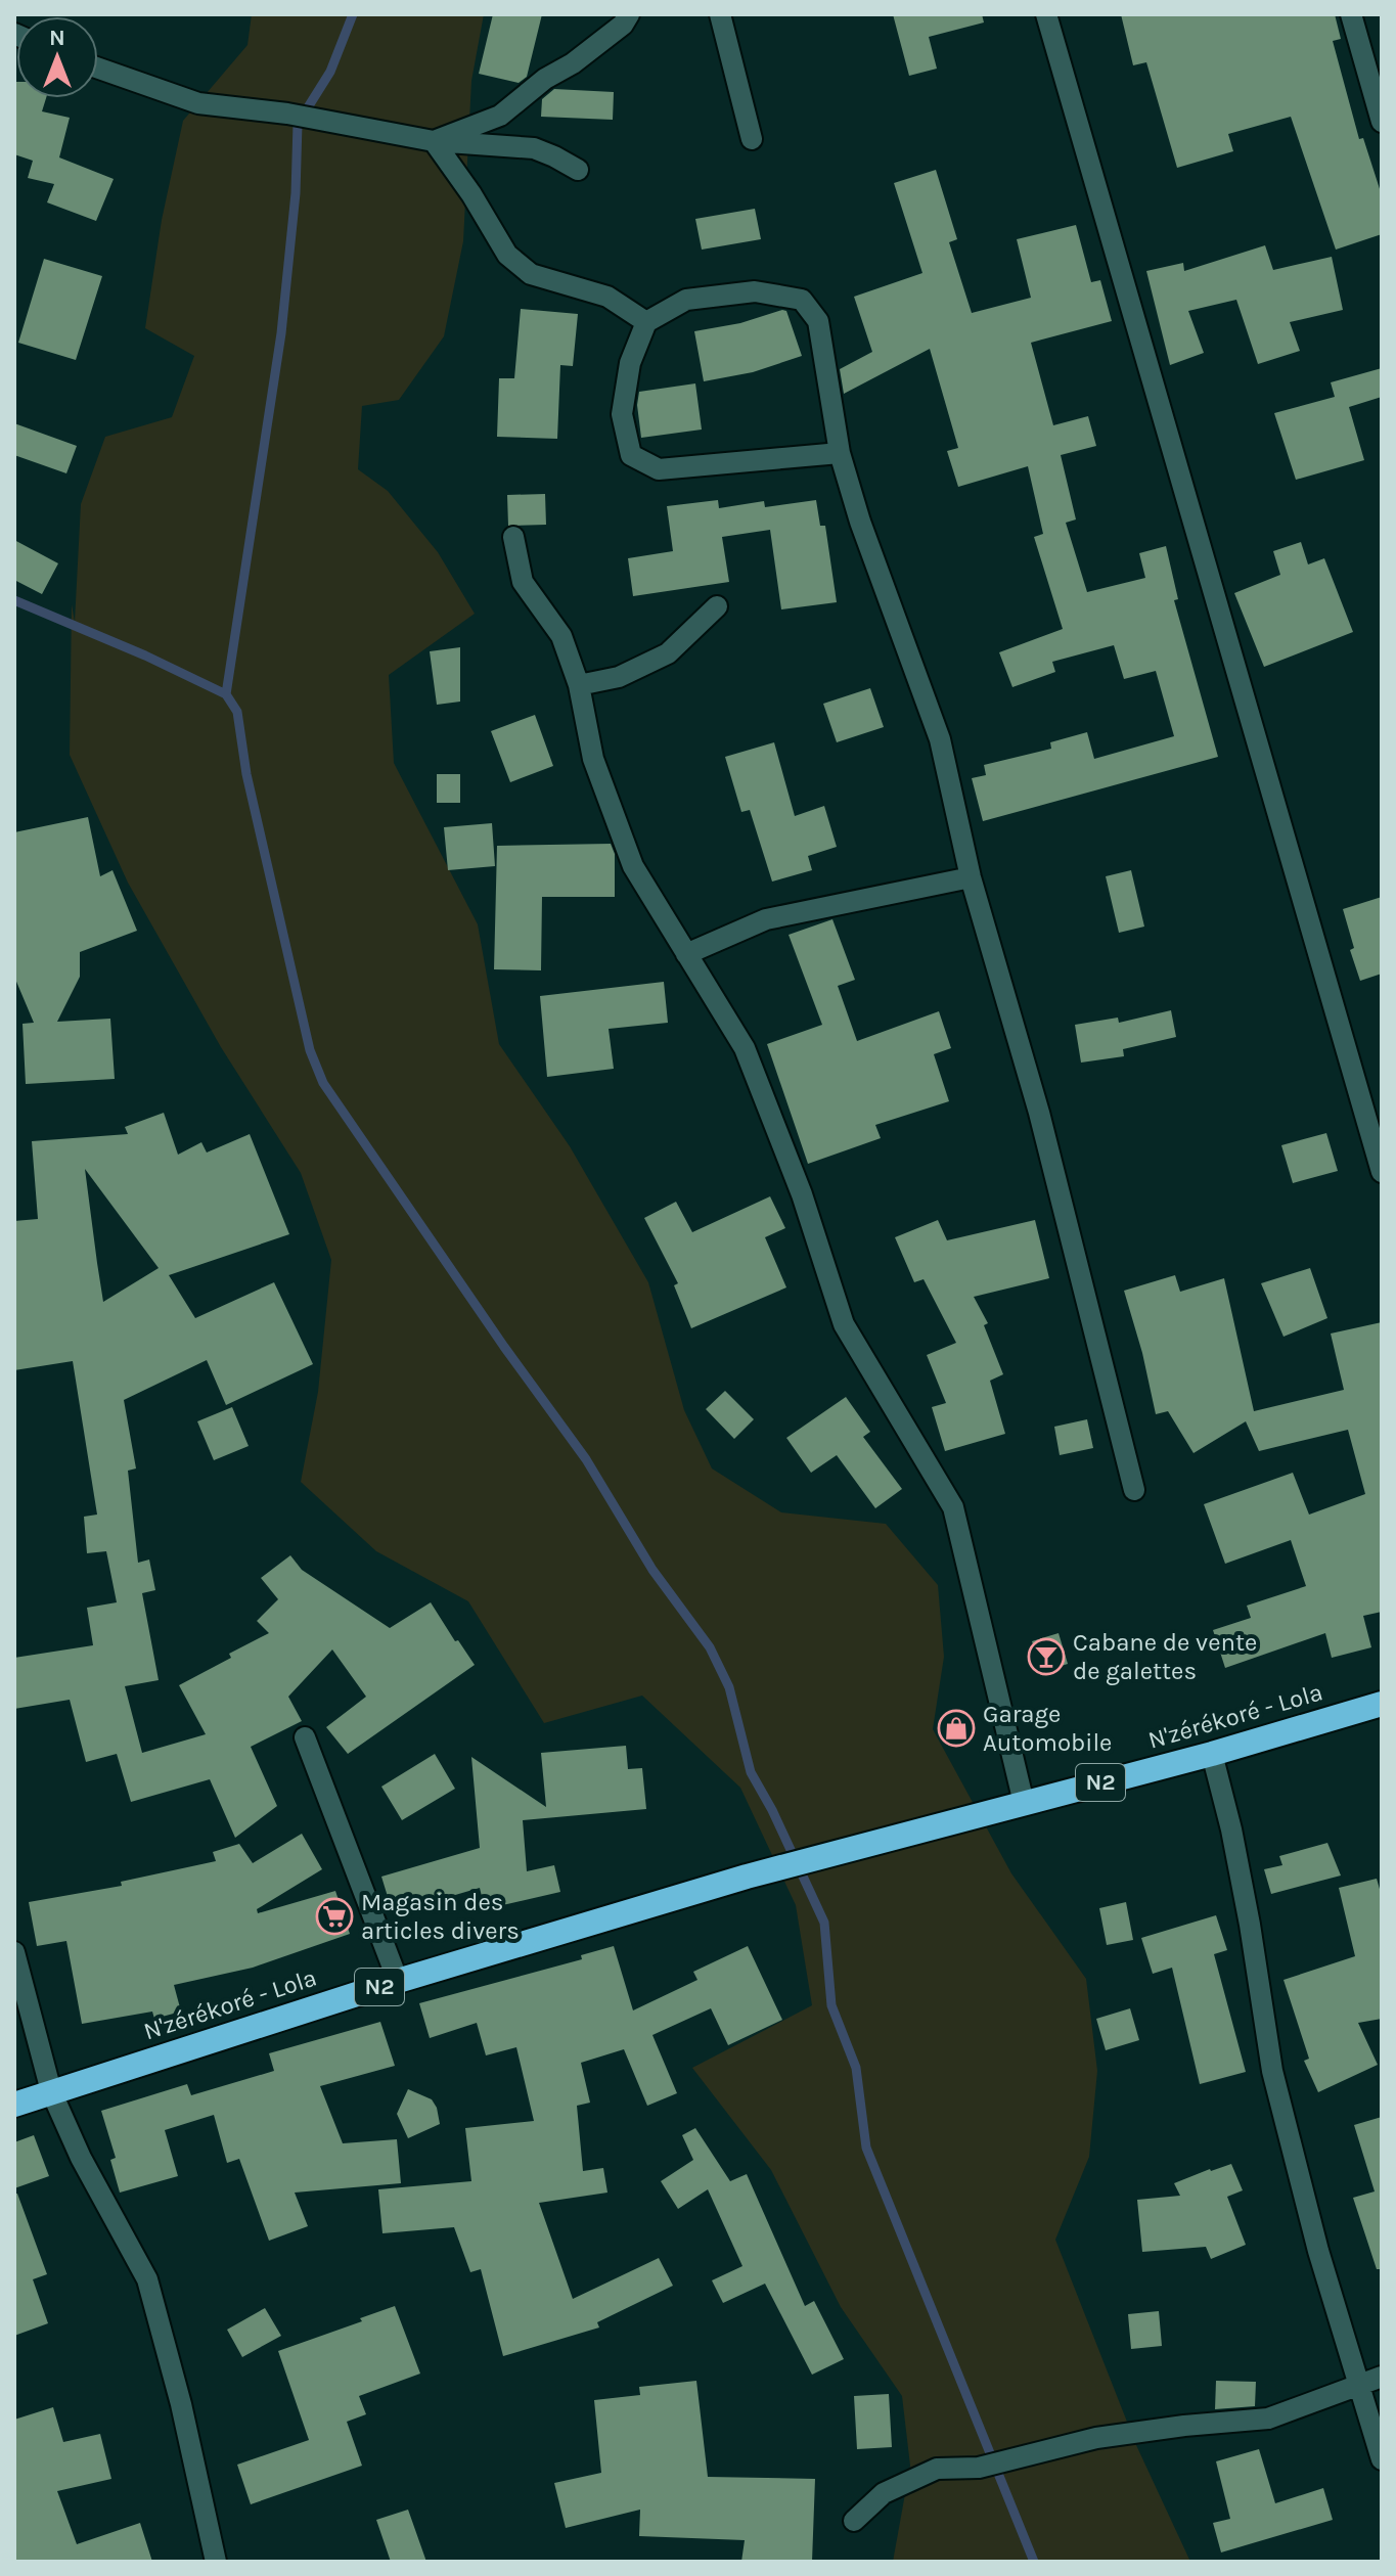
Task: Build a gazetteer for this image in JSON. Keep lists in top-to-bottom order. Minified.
{"streets":{"highway":["N'zérékoré - Lola","N2"]},"places":{"bar":["Cabane de vente de galettes"],"shop":["Garage Automobile"],"supermarket":["Magasin des articles divers"]},"north":"top"}
